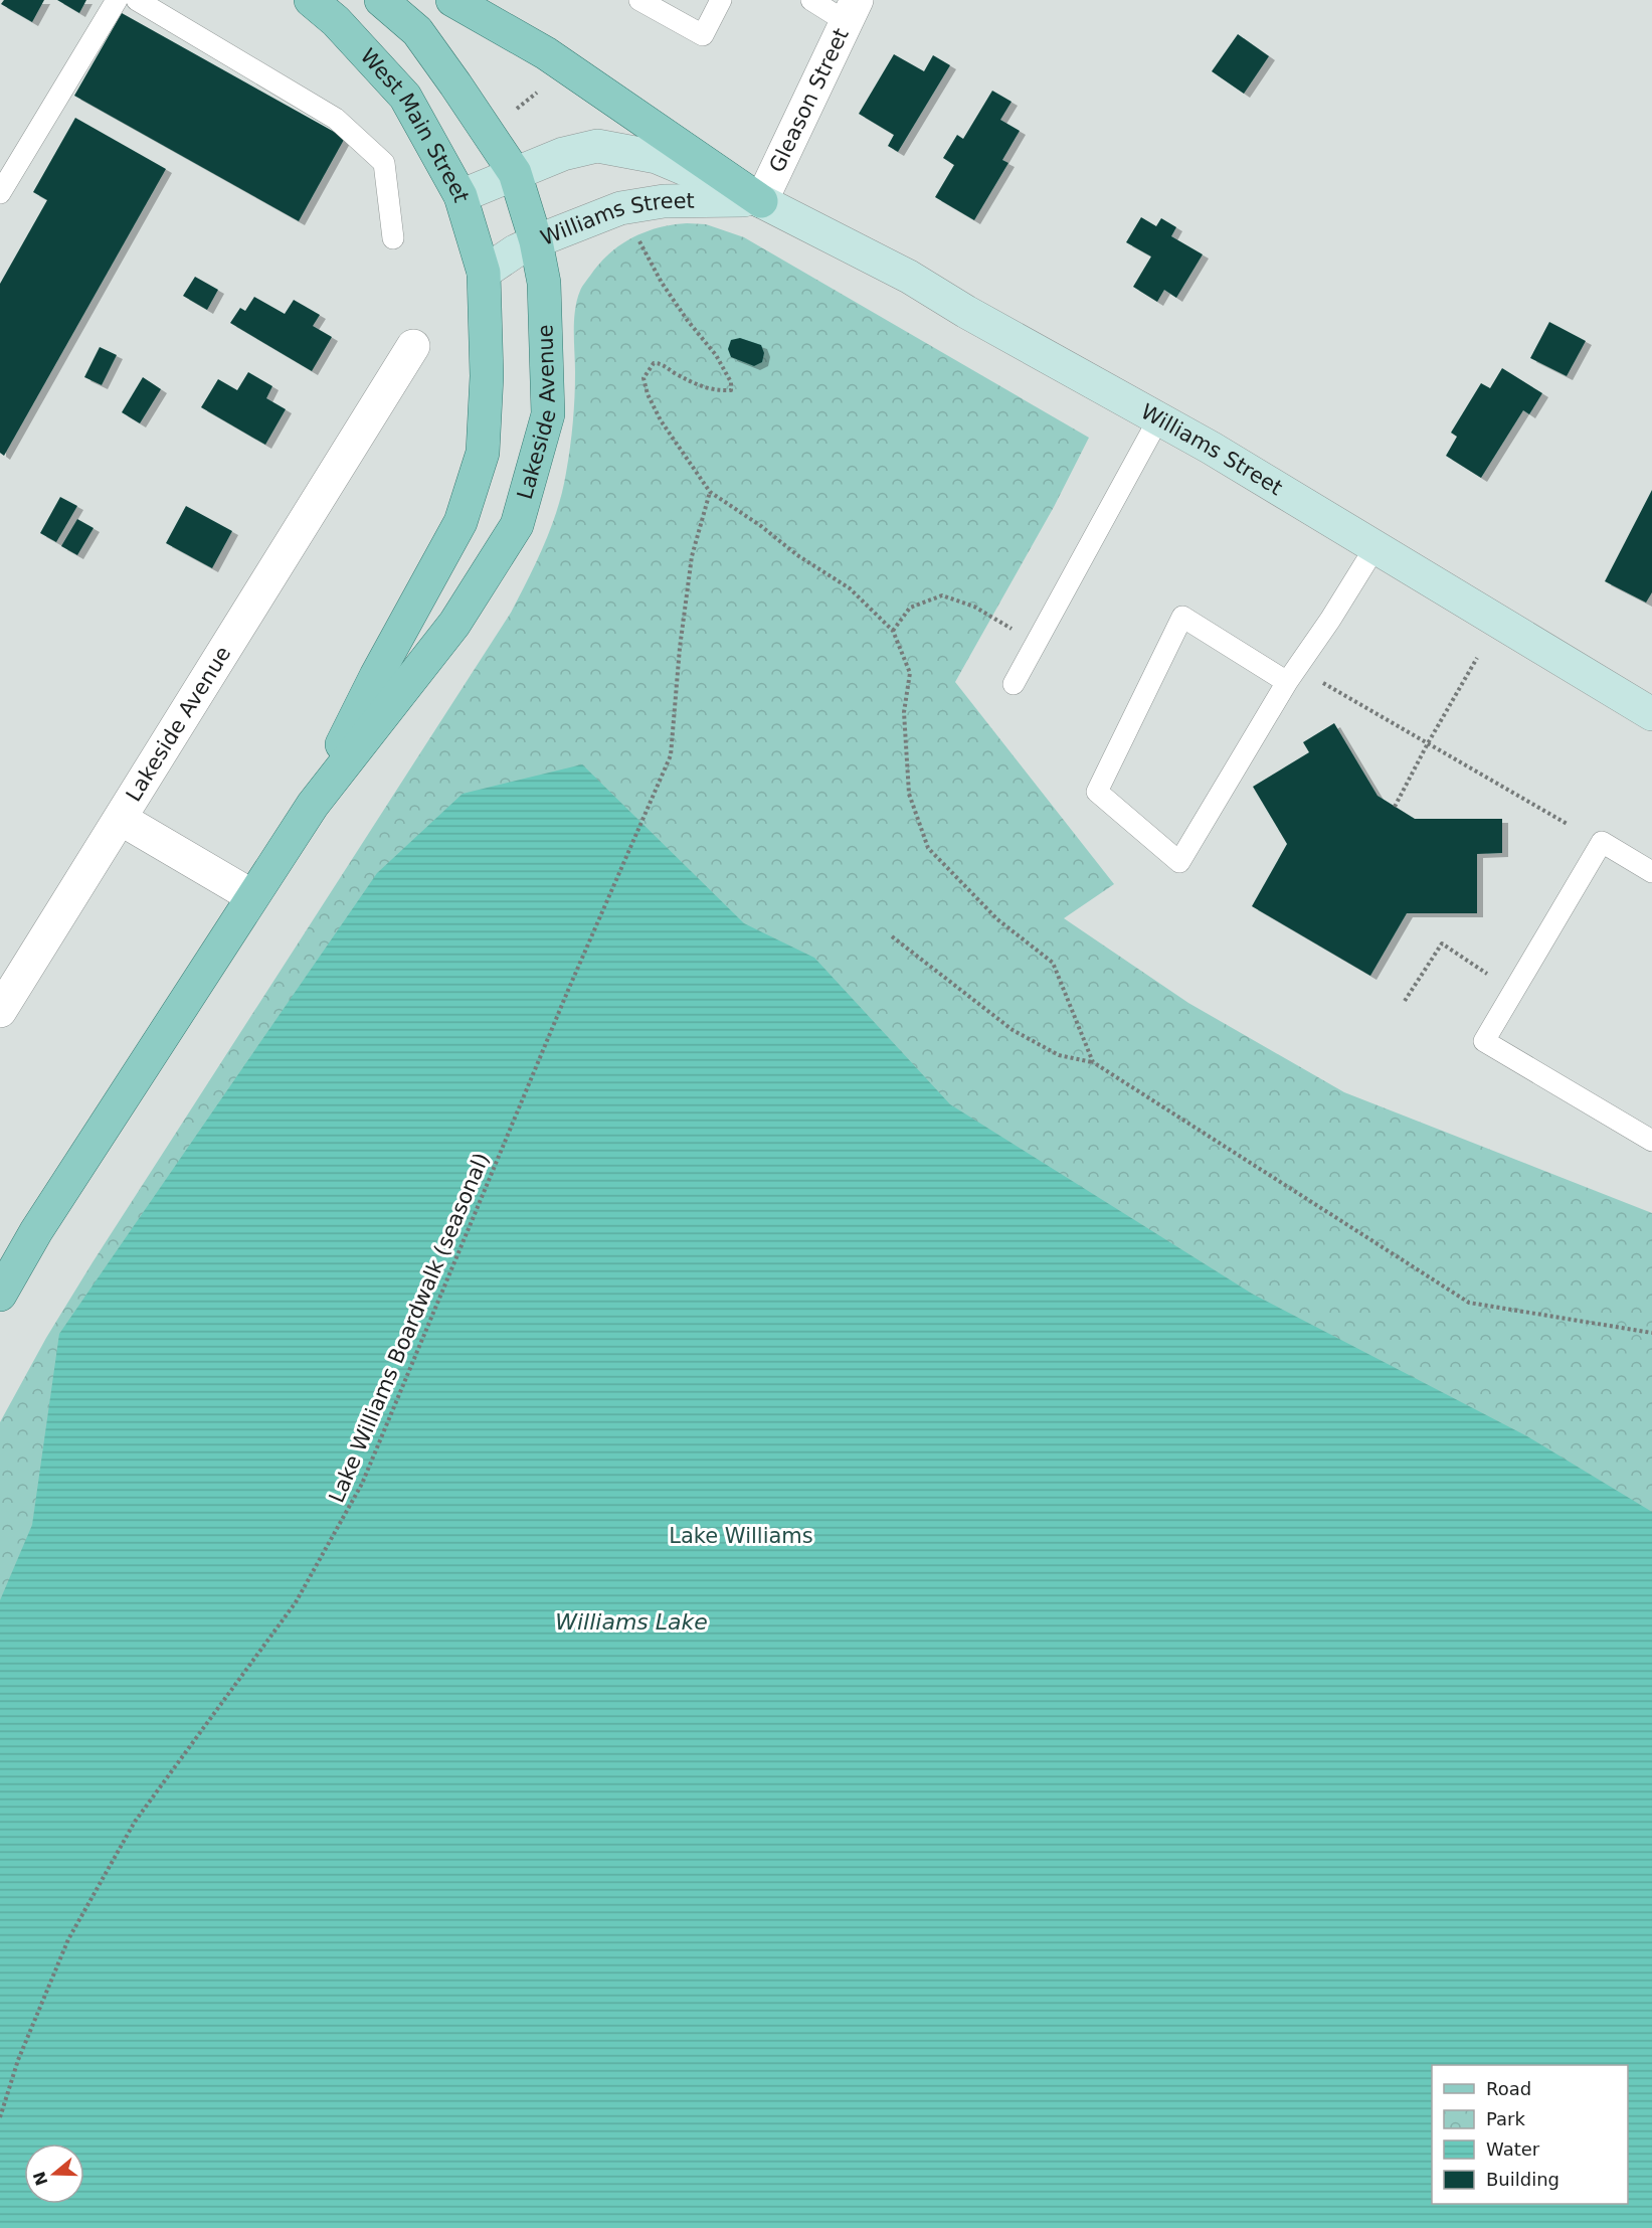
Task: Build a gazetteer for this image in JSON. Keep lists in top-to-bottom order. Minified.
{"streets":{"main road":["West Main Street","Williams Street","Lakeside Avenue"],"street":["Gleason Street"],"path":["Lake Williams Boardwalk (seasonal)"]},"crossings":[["Gleason Street","Williams Street"],["West Main Street","Williams Street"],["West Main Street","Lakeside Avenue"],["Williams Street","Lakeside Avenue"]],"water":["Williams Lake"],"parks":["Lake Williams"],"legend":["Road","Park","Water","Building"],"north":"left"}
